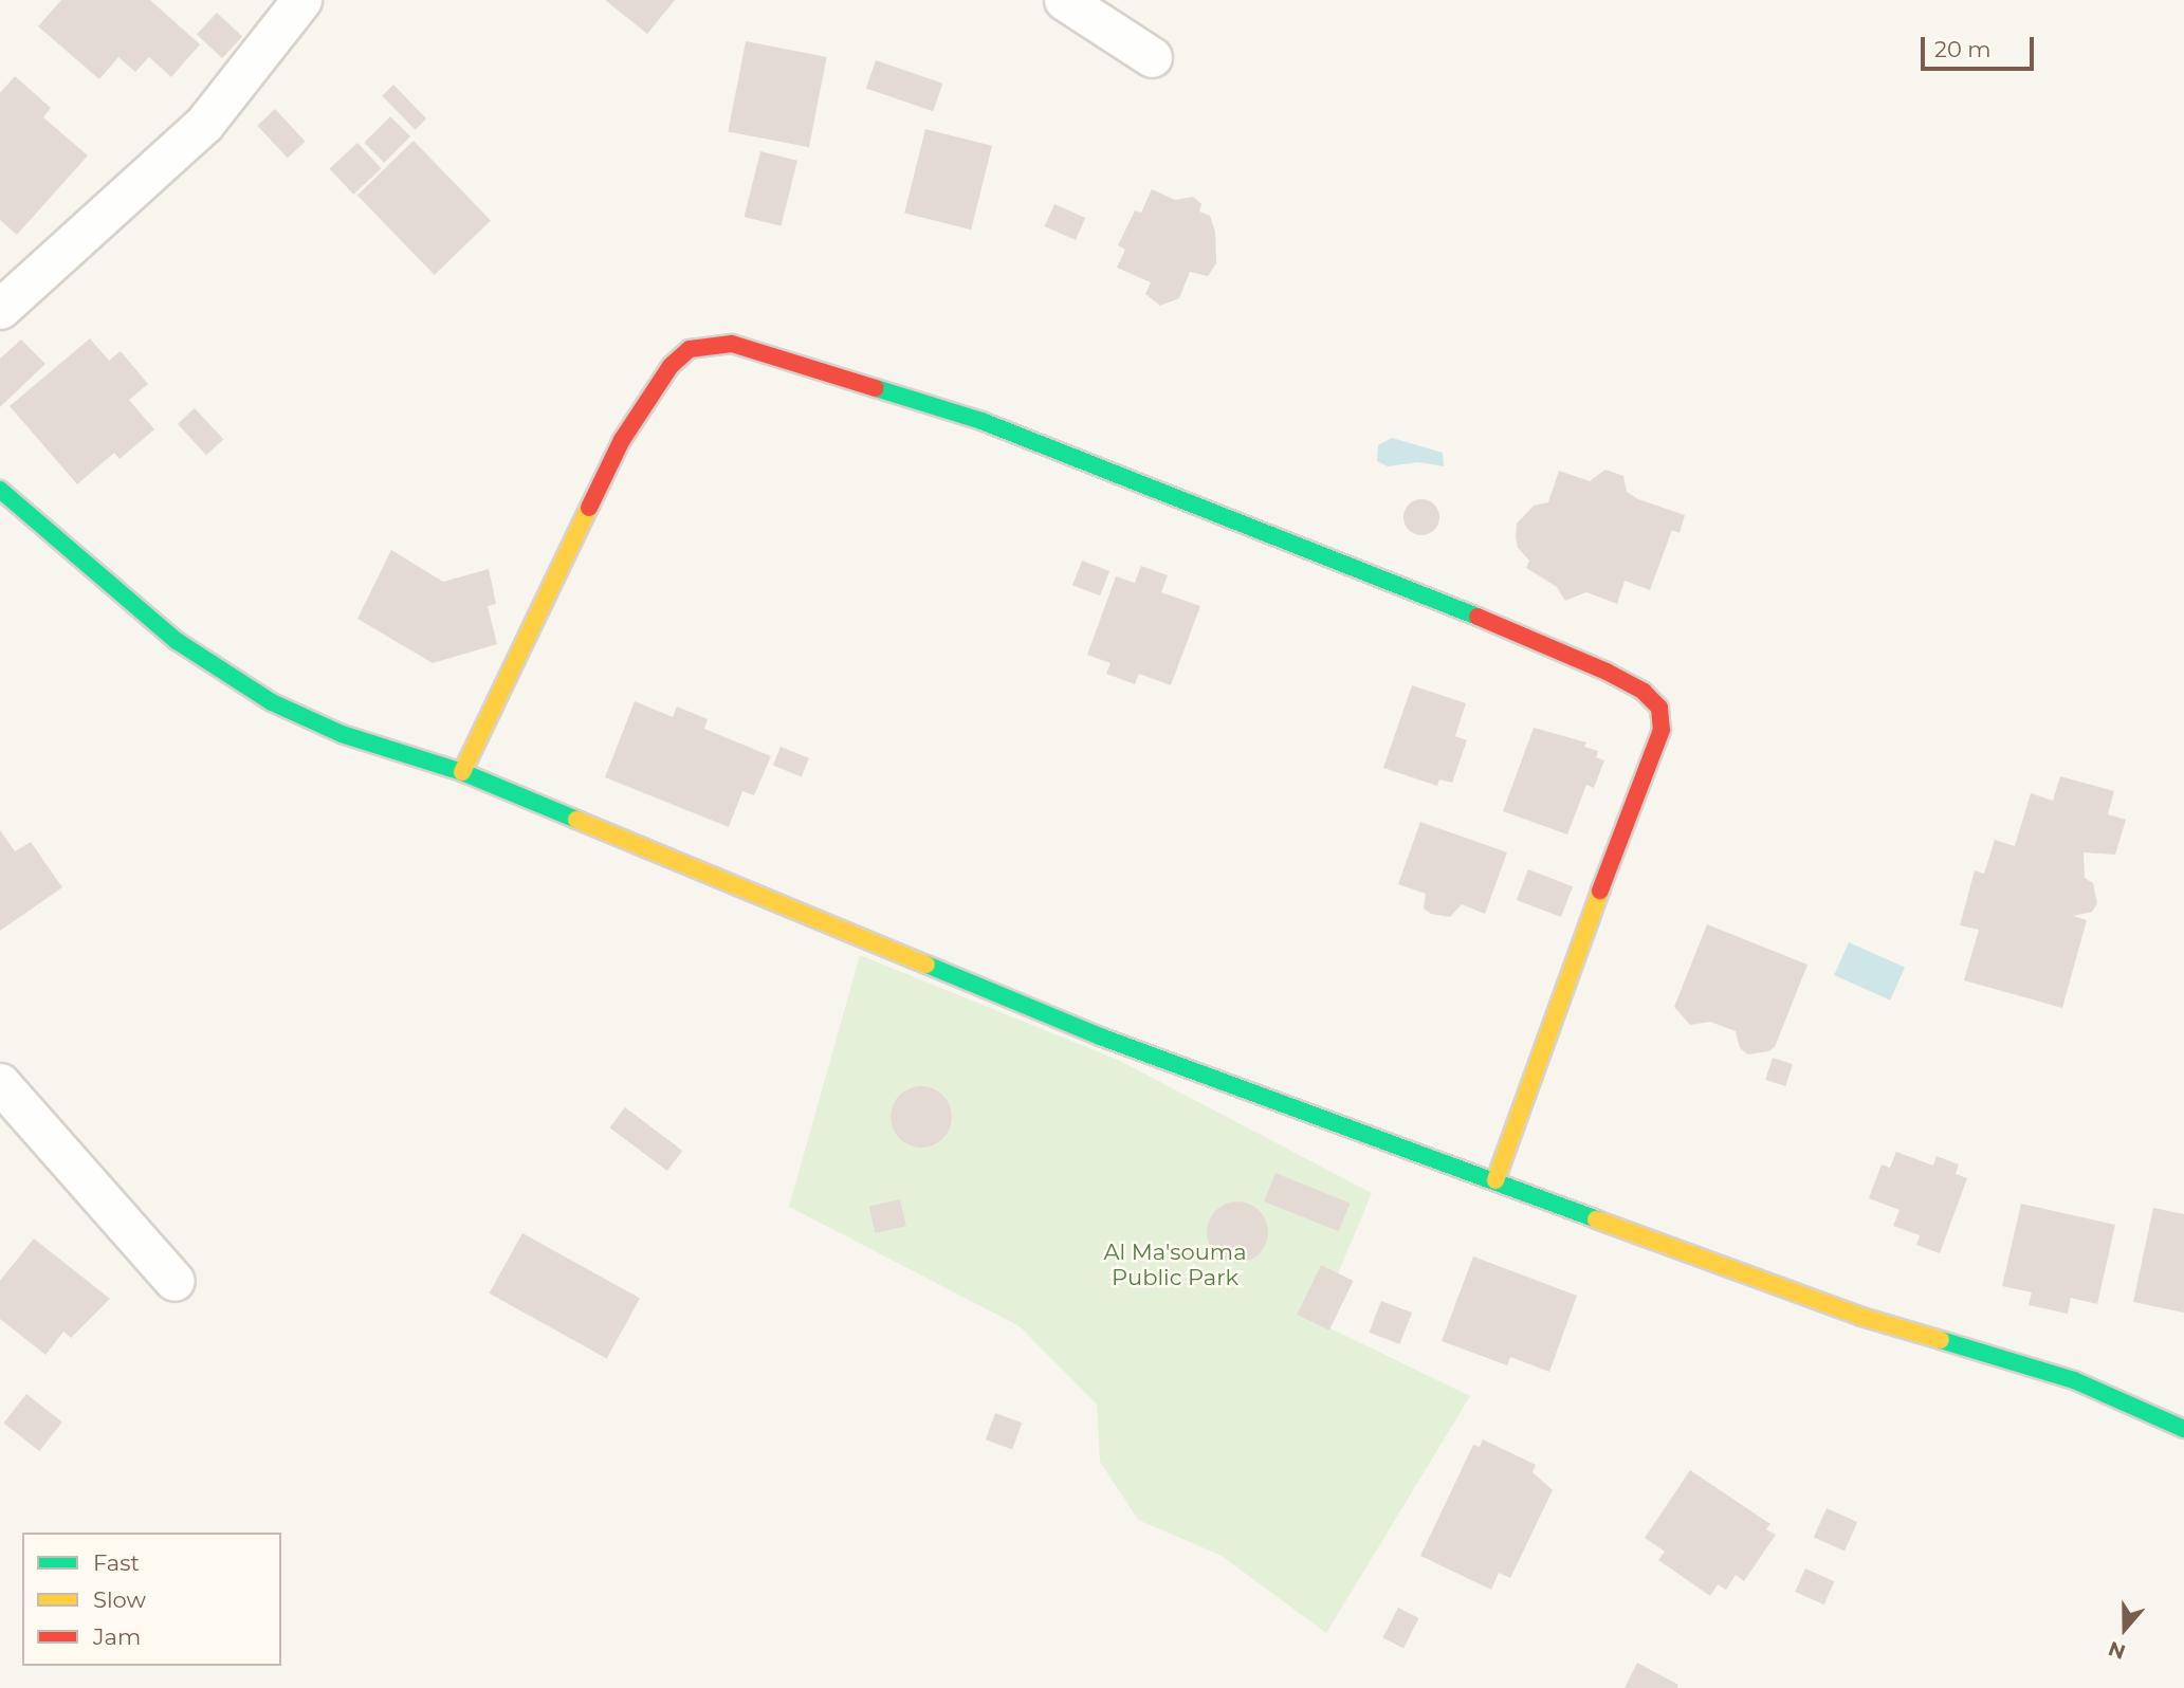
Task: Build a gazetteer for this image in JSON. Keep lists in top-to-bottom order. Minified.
{"parks":["Al Ma'souma Public Park"],"legend":["Fast","Slow","Jam"],"scale_bar":"20 m","north":"bottom"}
